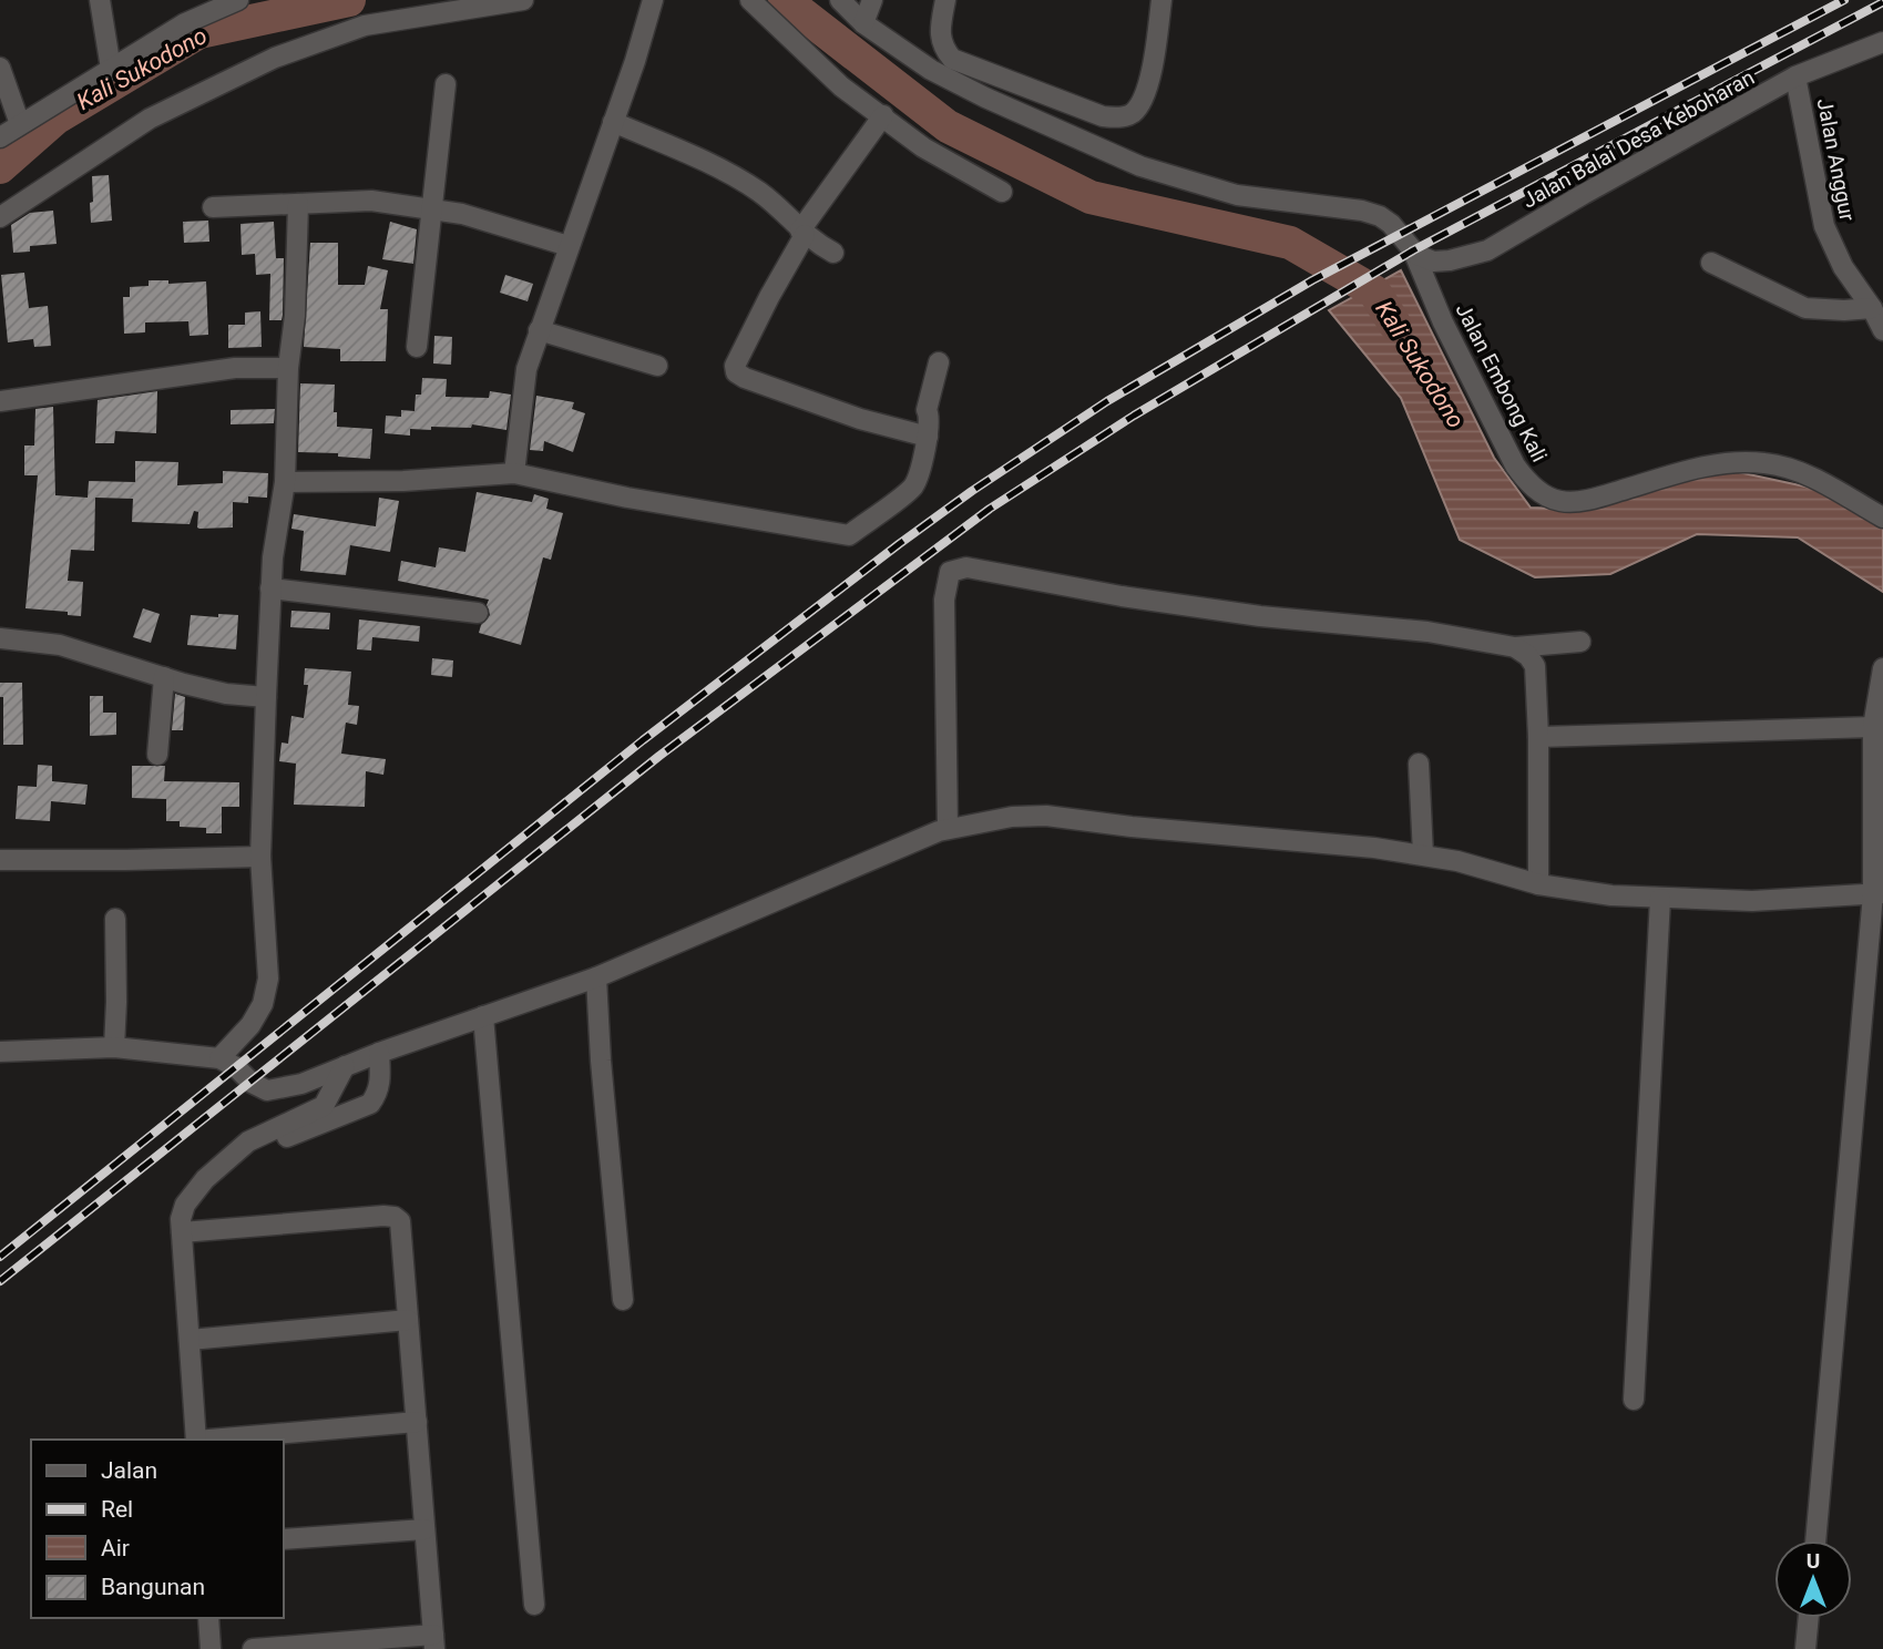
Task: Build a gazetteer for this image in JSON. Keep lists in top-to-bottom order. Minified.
{"streets":{"street":["Jalan Balai Desa Keboharan","Jalan Anggur","Jalan Embong Kali"]},"crossings":[["Jalan Balai Desa Keboharan","Jalan Anggur"],["Jalan Balai Desa Keboharan","Jalan Embong Kali"]],"water":["Kali Sukodono"],"legend":["Jalan","Rel","Air","Bangunan"],"north":"top"}
